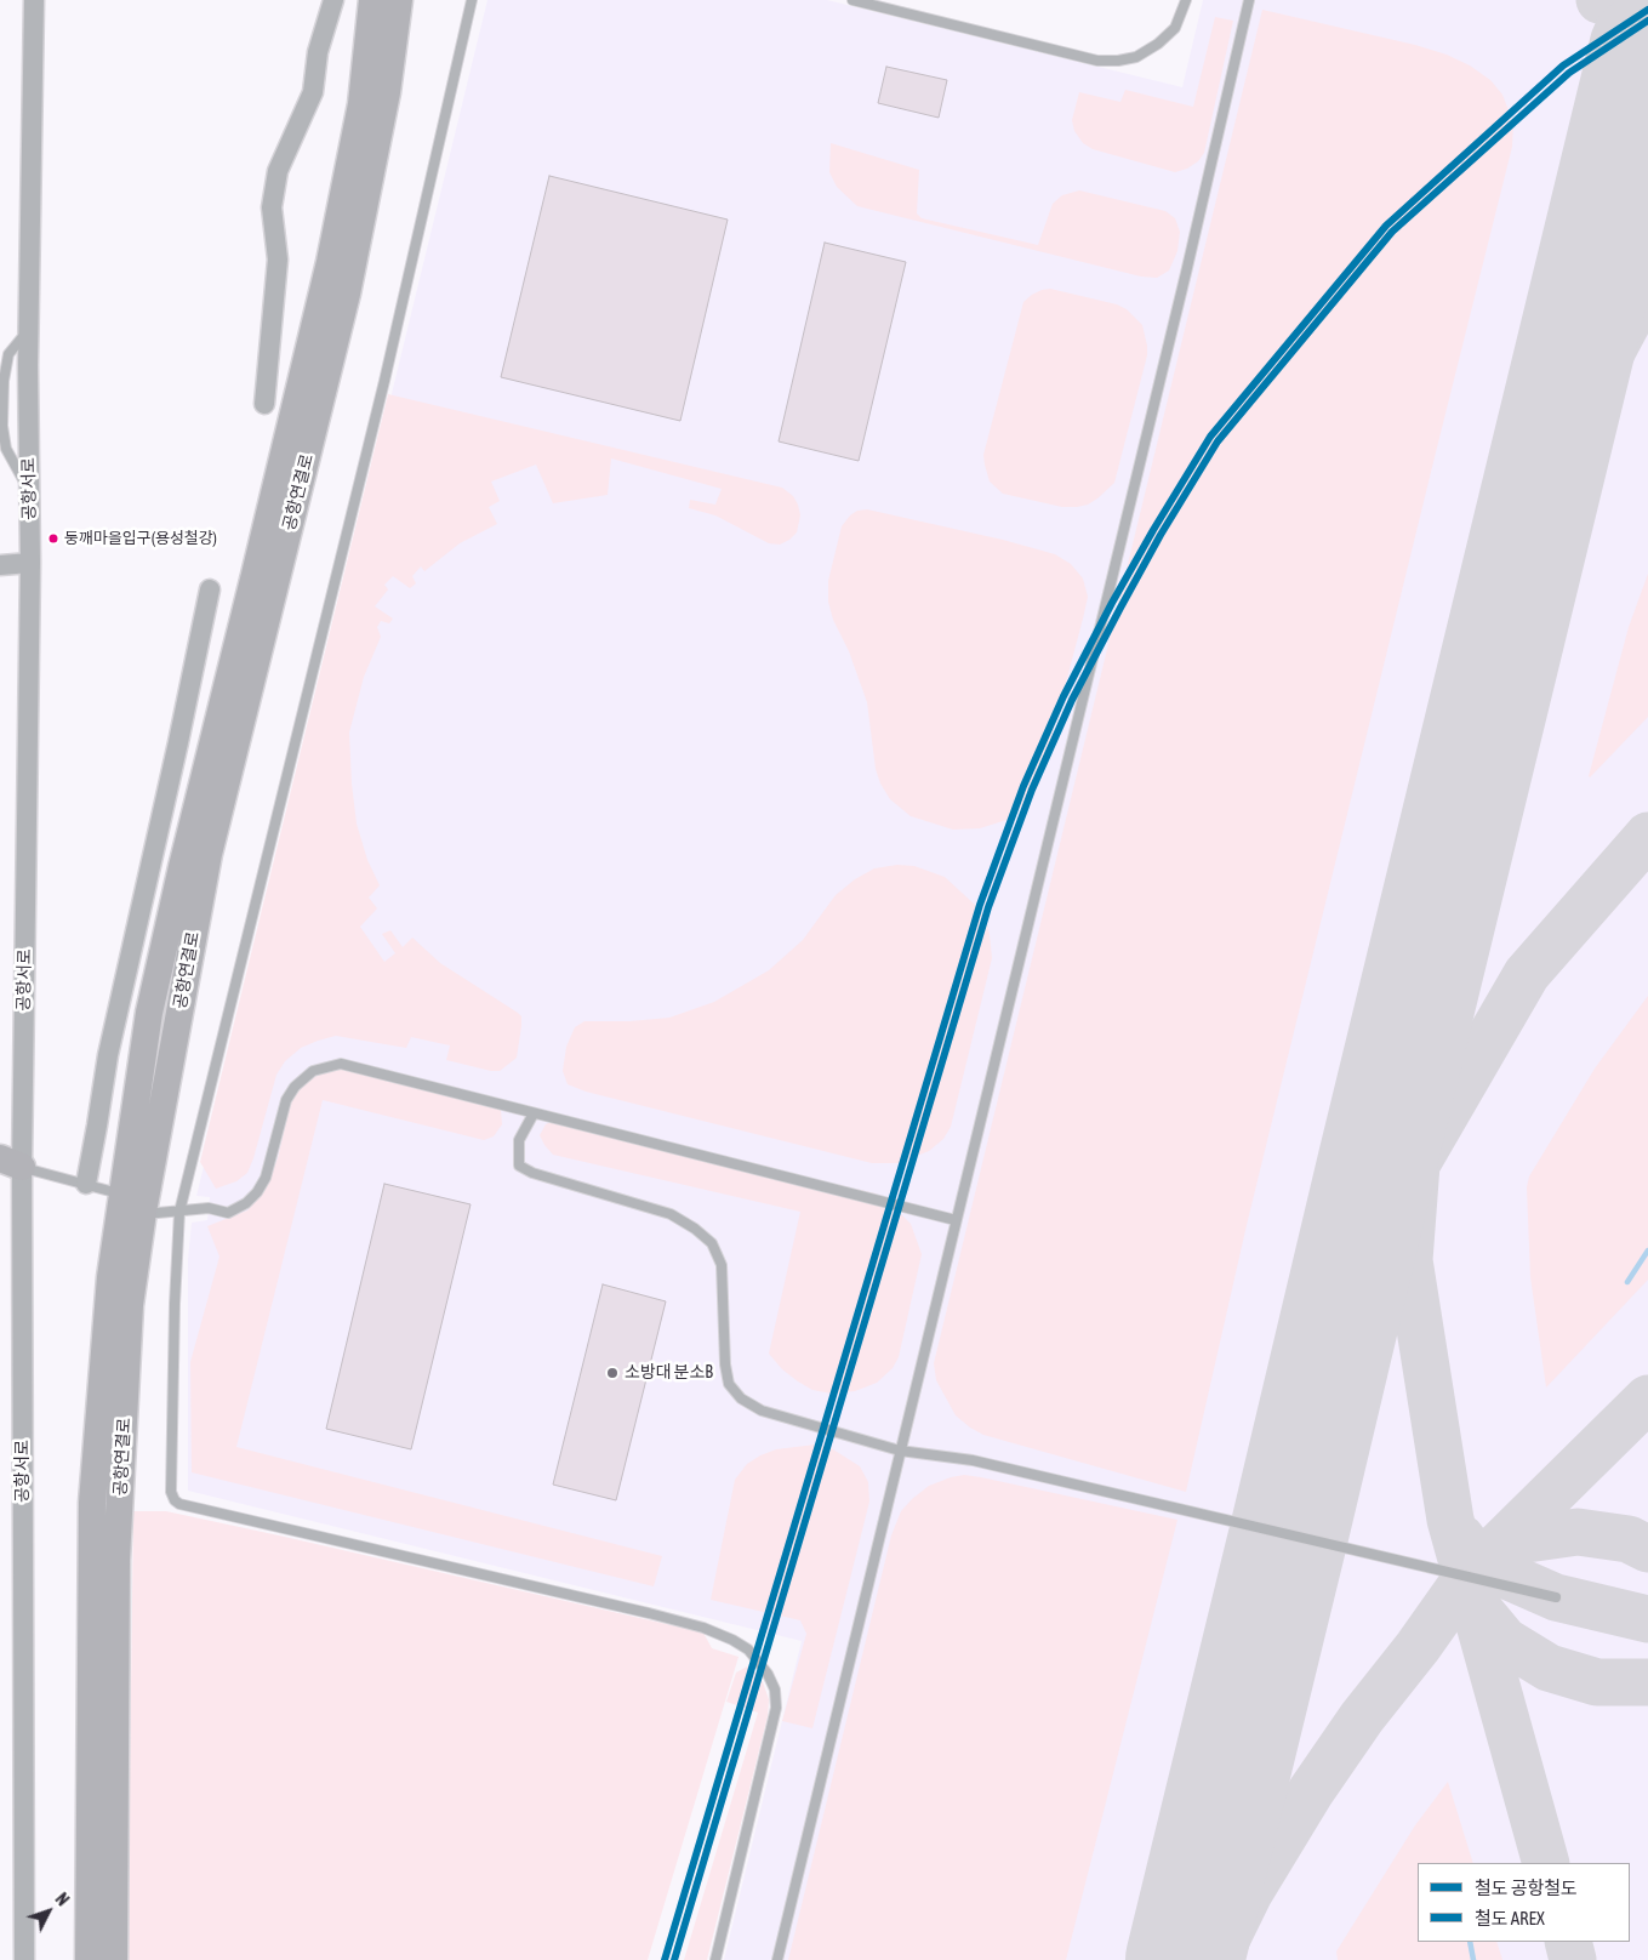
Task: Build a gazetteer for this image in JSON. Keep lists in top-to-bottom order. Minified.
{"streets":{"street":["공항서로","공항연결로"]},"places":["둥깨마을입구(용성철강)","소방대 분소B"],"lines":["rail line 공항철도","rail line AREX"],"legend":["철도 공항철도","철도 AREX"],"north":"top right"}
